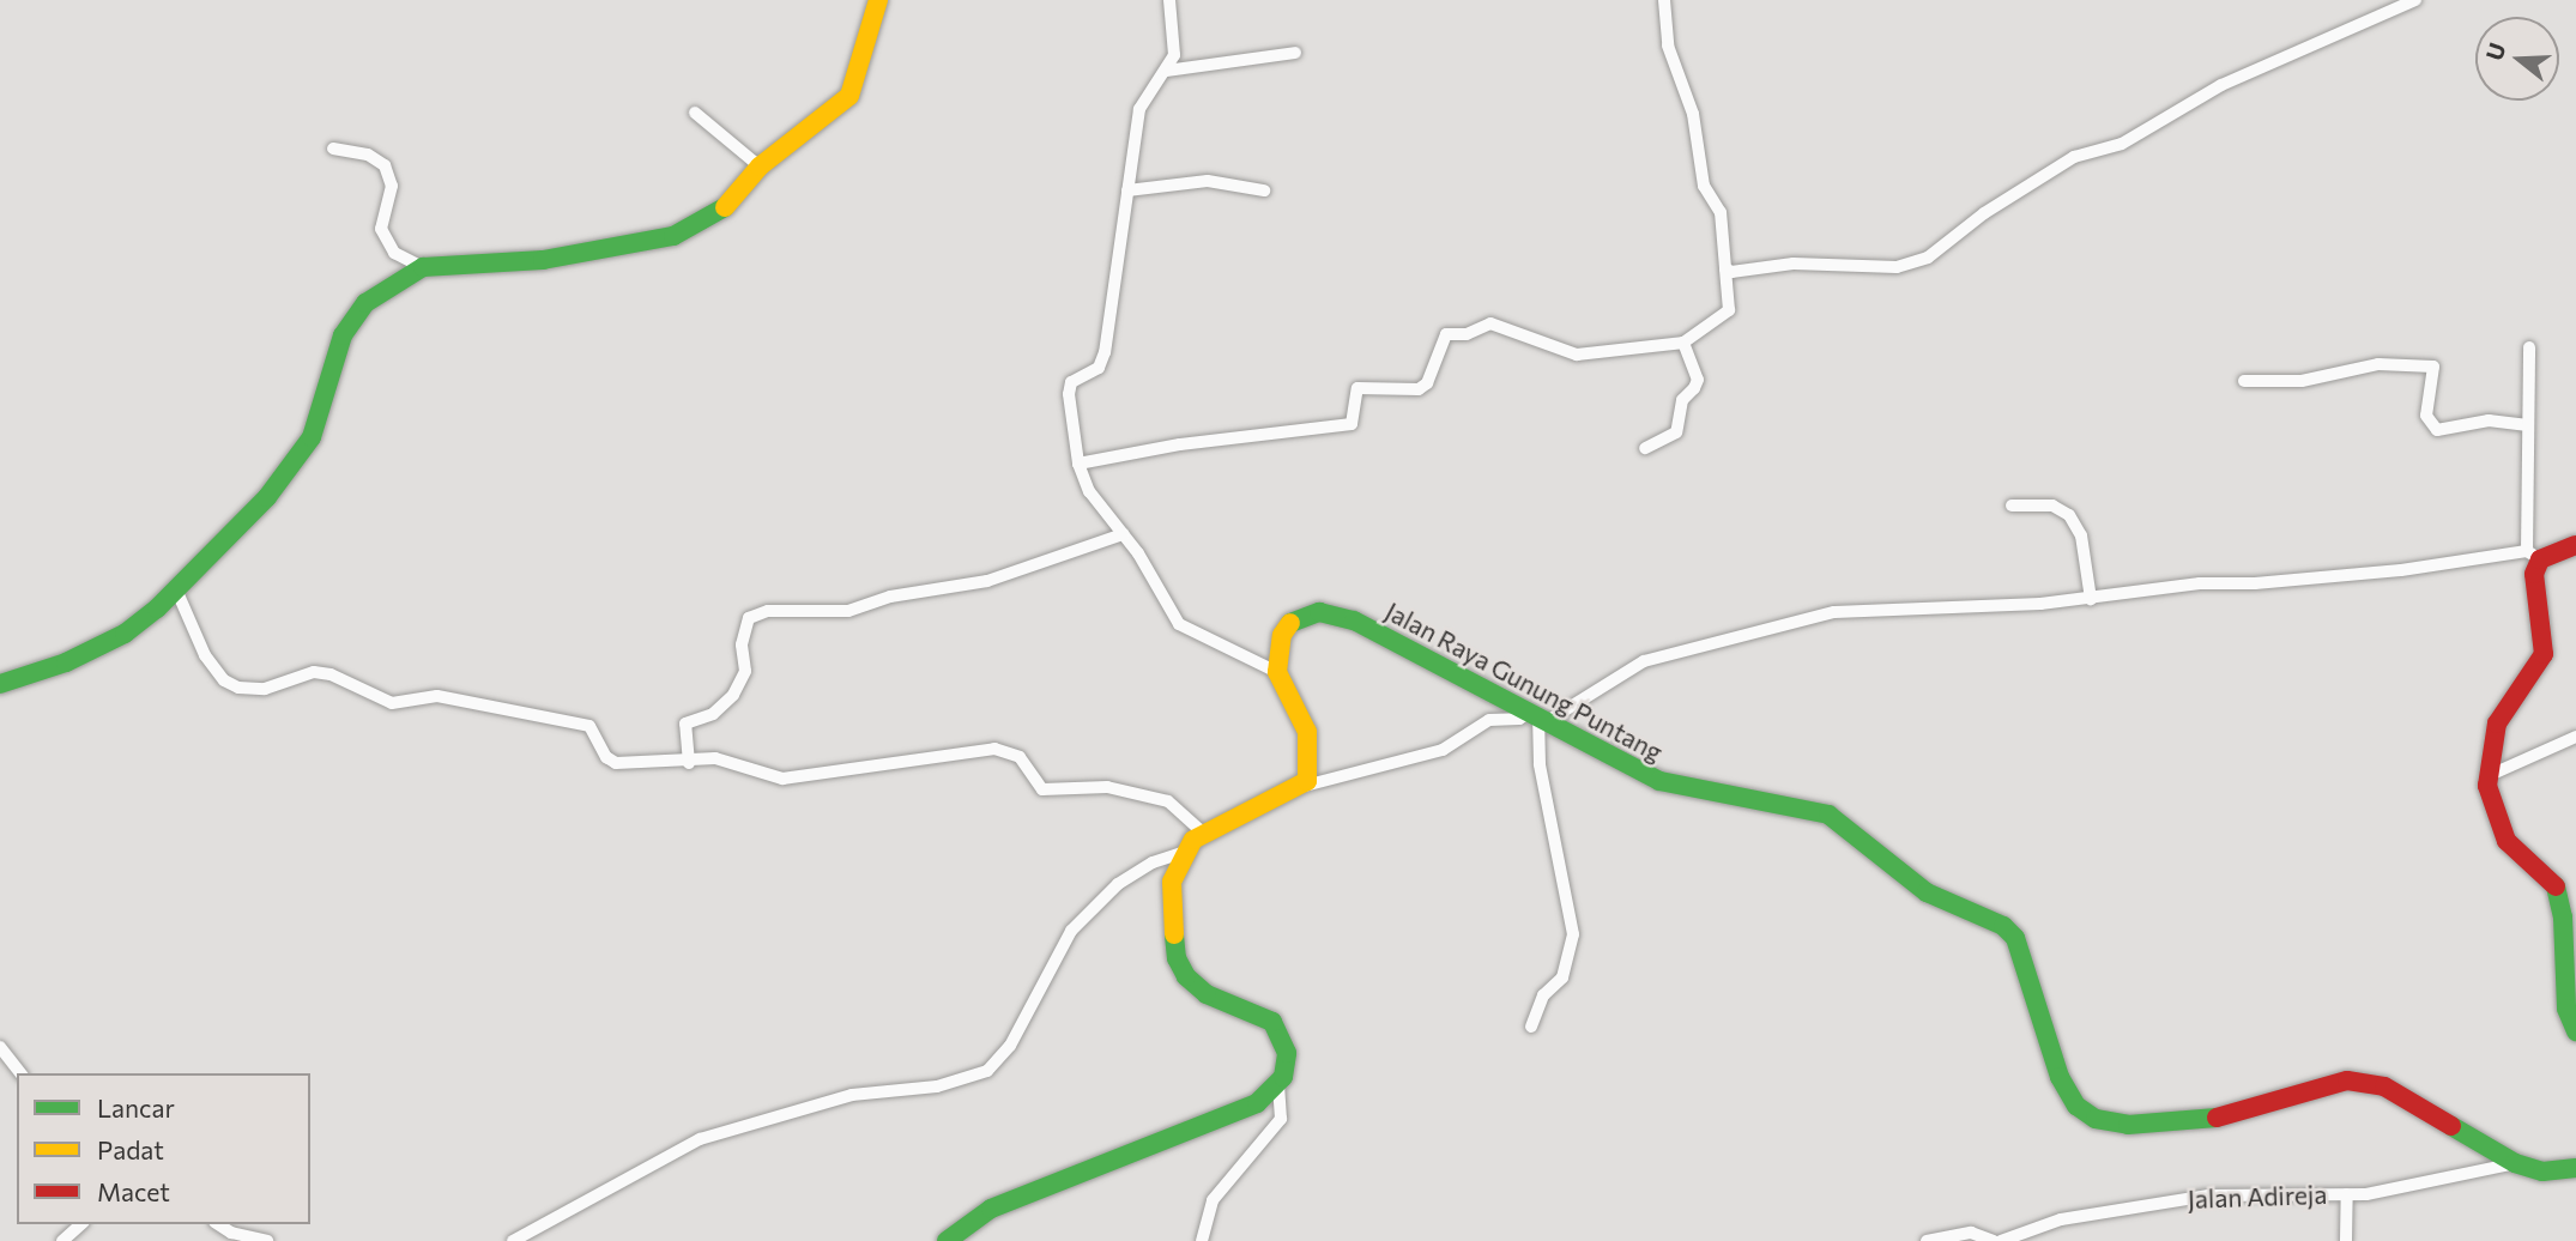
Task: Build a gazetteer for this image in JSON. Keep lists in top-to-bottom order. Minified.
{"streets":{"street":["Jalan Raya Gunung Puntang","Jalan Adireja"]},"crossings":[["Jalan Raya Gunung Puntang","Jalan Adireja"]],"legend":["Lancar","Padat","Macet"],"north":"left"}
